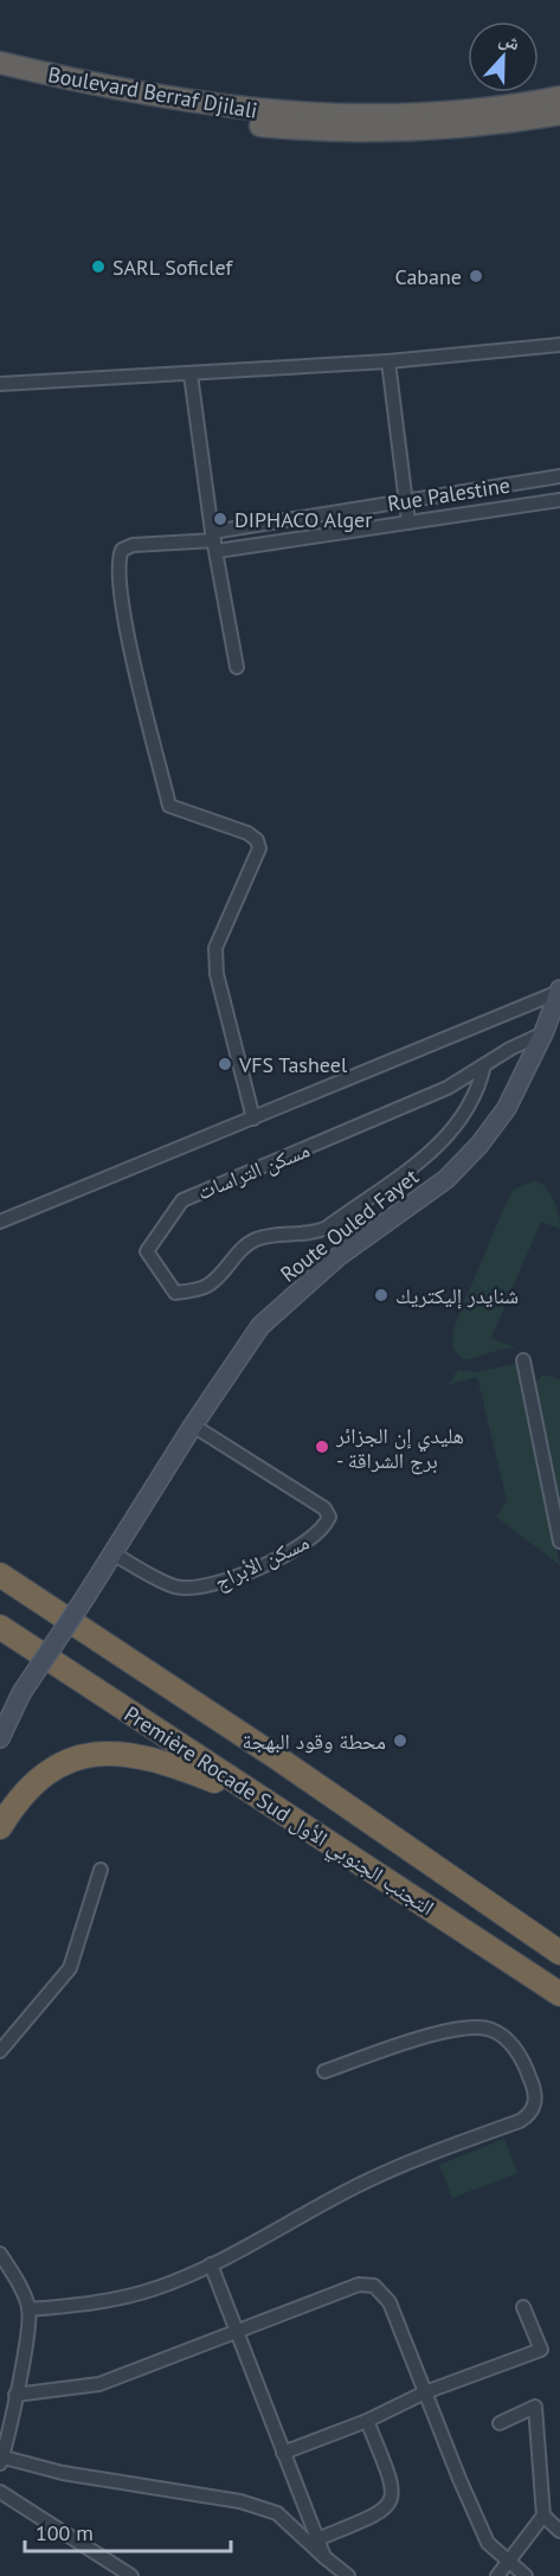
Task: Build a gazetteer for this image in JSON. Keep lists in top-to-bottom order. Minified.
{"streets":{"highway":["Boulevard Berraf Djilali","Première Rocade Sud التجنب الجنوبي الأول"],"main road":["Route Ouled Fayet"],"street":["Rue Palestine","مسكن التراسات","مسكن الأبراج"]},"crossings":[["مسكن التراسات","Route Ouled Fayet"],["Route Ouled Fayet","مسكن الأبراج"]],"places":["SARL Soficlef","Cabane","DIPHACO Alger","VFS Tasheel","شنايدر إليكتريك","هليدي إن الجزائر - برج الشراقة","محطة وقود البهجة"],"scale_bar":"100 m","north":"top"}
